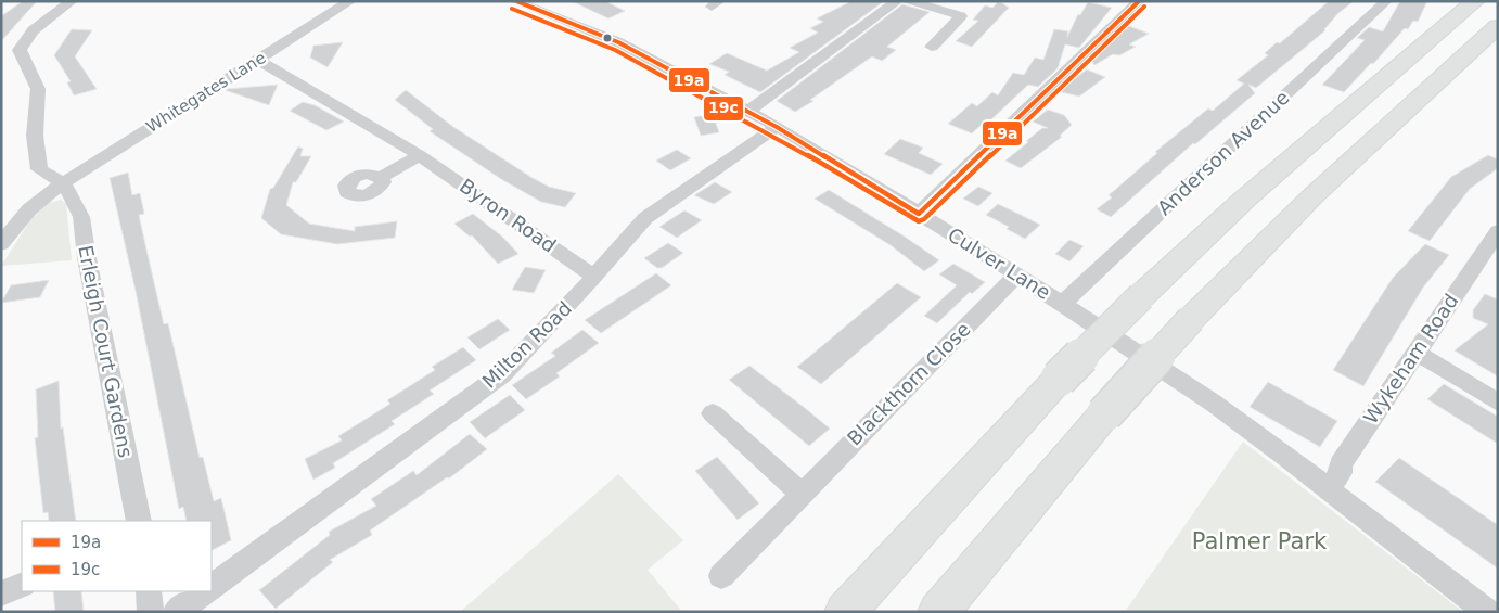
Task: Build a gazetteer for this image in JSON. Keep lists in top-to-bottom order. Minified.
{"streets":{"street":["Whitegates Lane","Anderson Avenue","Byron Road","Culver Lane","Milton Road","Erleigh Court Gardens","Wykeham Road","Blackthorn Close"]},"crossings":[["Whitegates Lane","Byron Road"],["Whitegates Lane","Erleigh Court Gardens"],["Anderson Avenue","Culver Lane"],["Byron Road","Milton Road"],["Culver Lane","Milton Road"],["Culver Lane","Wykeham Road"],["Culver Lane","Blackthorn Close"]],"parks":["Palmer Park"],"lines":["transit line 19a","transit line 19c"],"legend":["19a","19c"]}
